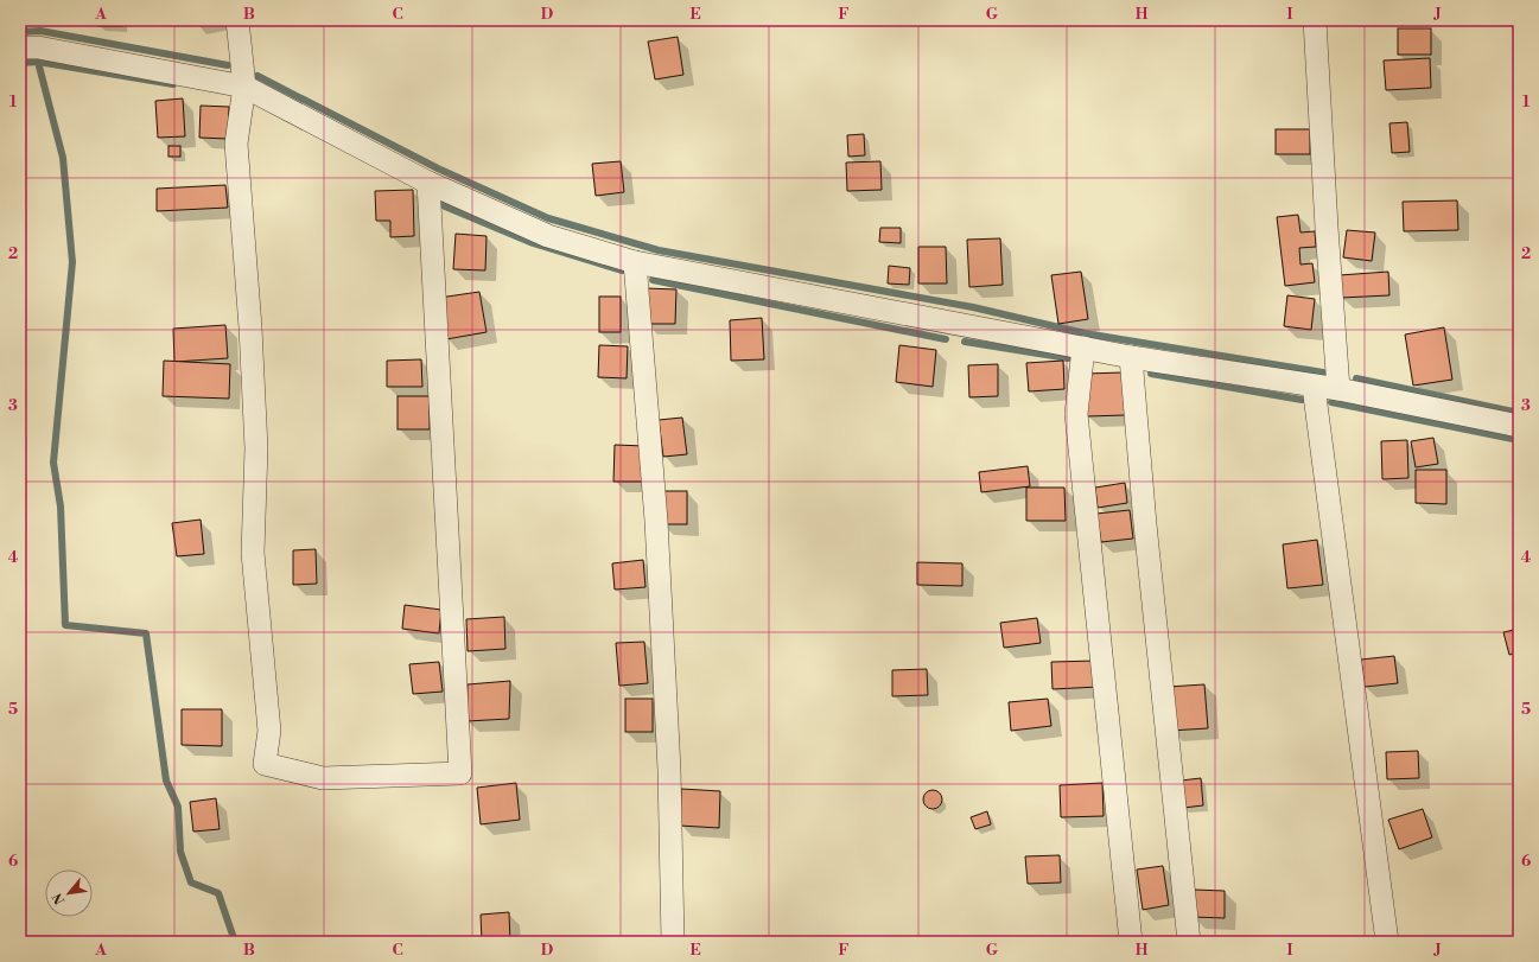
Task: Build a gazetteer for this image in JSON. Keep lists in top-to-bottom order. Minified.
{"north":"bottom left","grid":{"columns":["A","B","C","D","E","F","G","H","I","J"],"rows":["1","2","3","4","5","6"]}}
